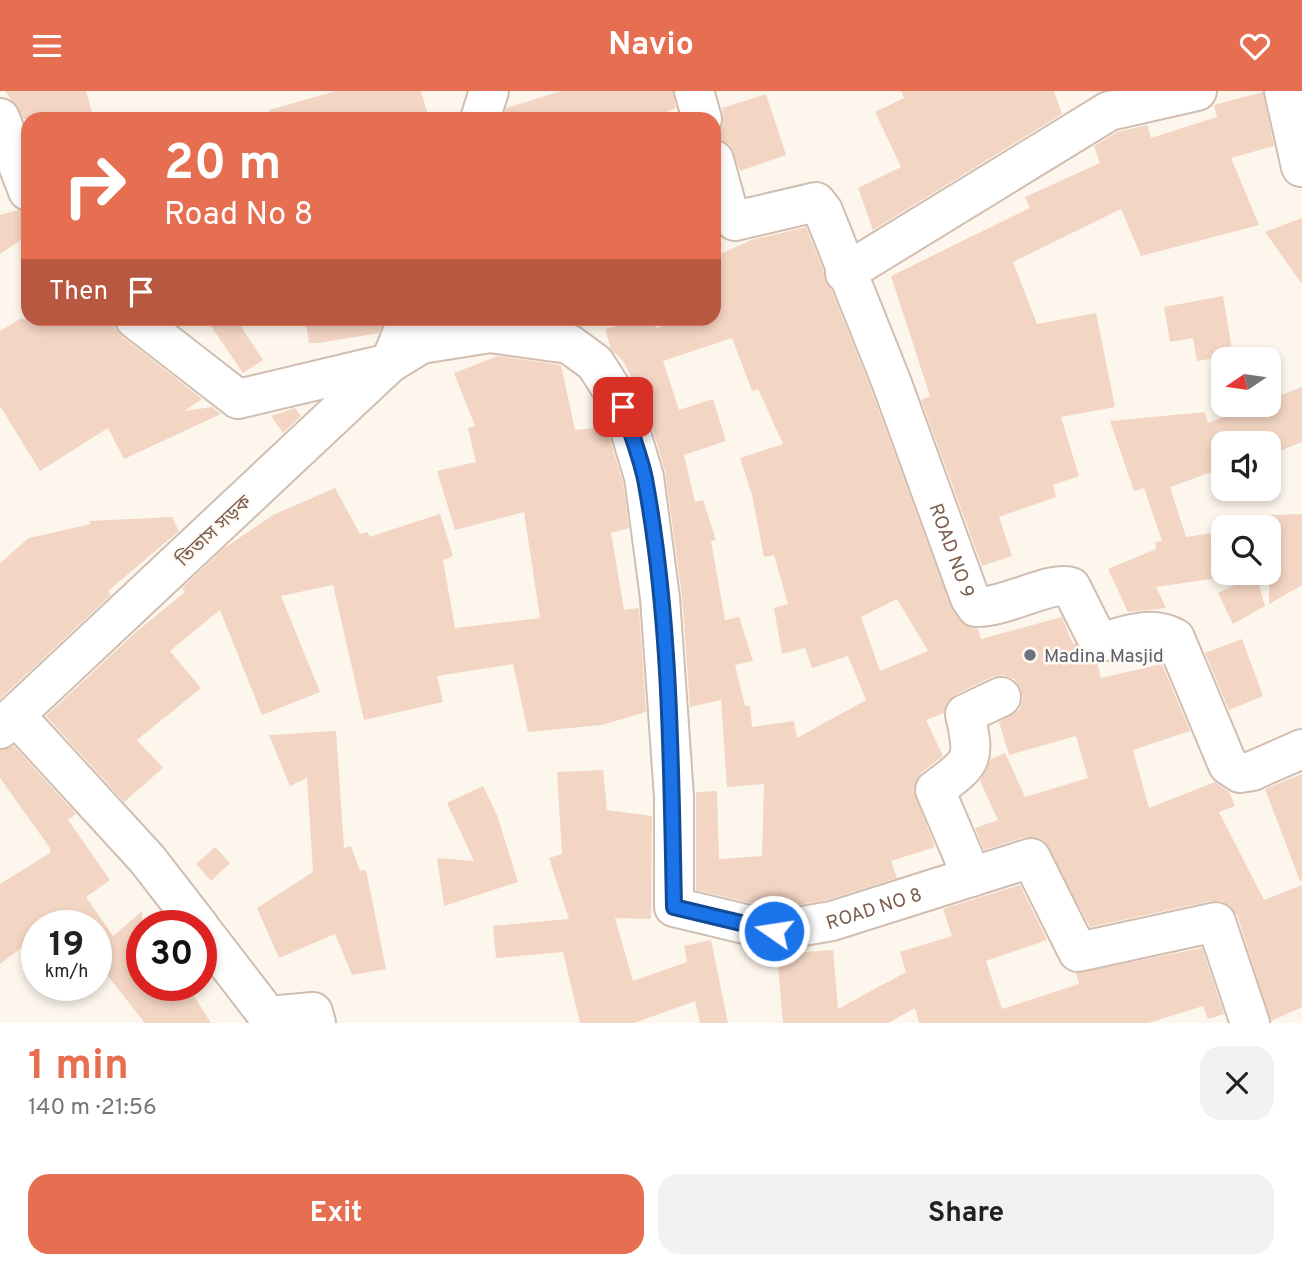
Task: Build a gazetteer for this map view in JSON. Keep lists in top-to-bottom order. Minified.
{"streets":{"street":["তিতাস সড়ক","ROAD NO 9","ROAD NO 8"]},"crossings":[["তিতাস সড়ক","ROAD NO 8"]],"places":["Madina Masjid"],"north":"left","page":{"header":"Navio","turn":["20 m","Road No 8"],"then":"Then","speed":"19 km/h","limit":"30","heading":["1 min","140 m · 21:56"],"buttons":["Exit","Share"]}}
